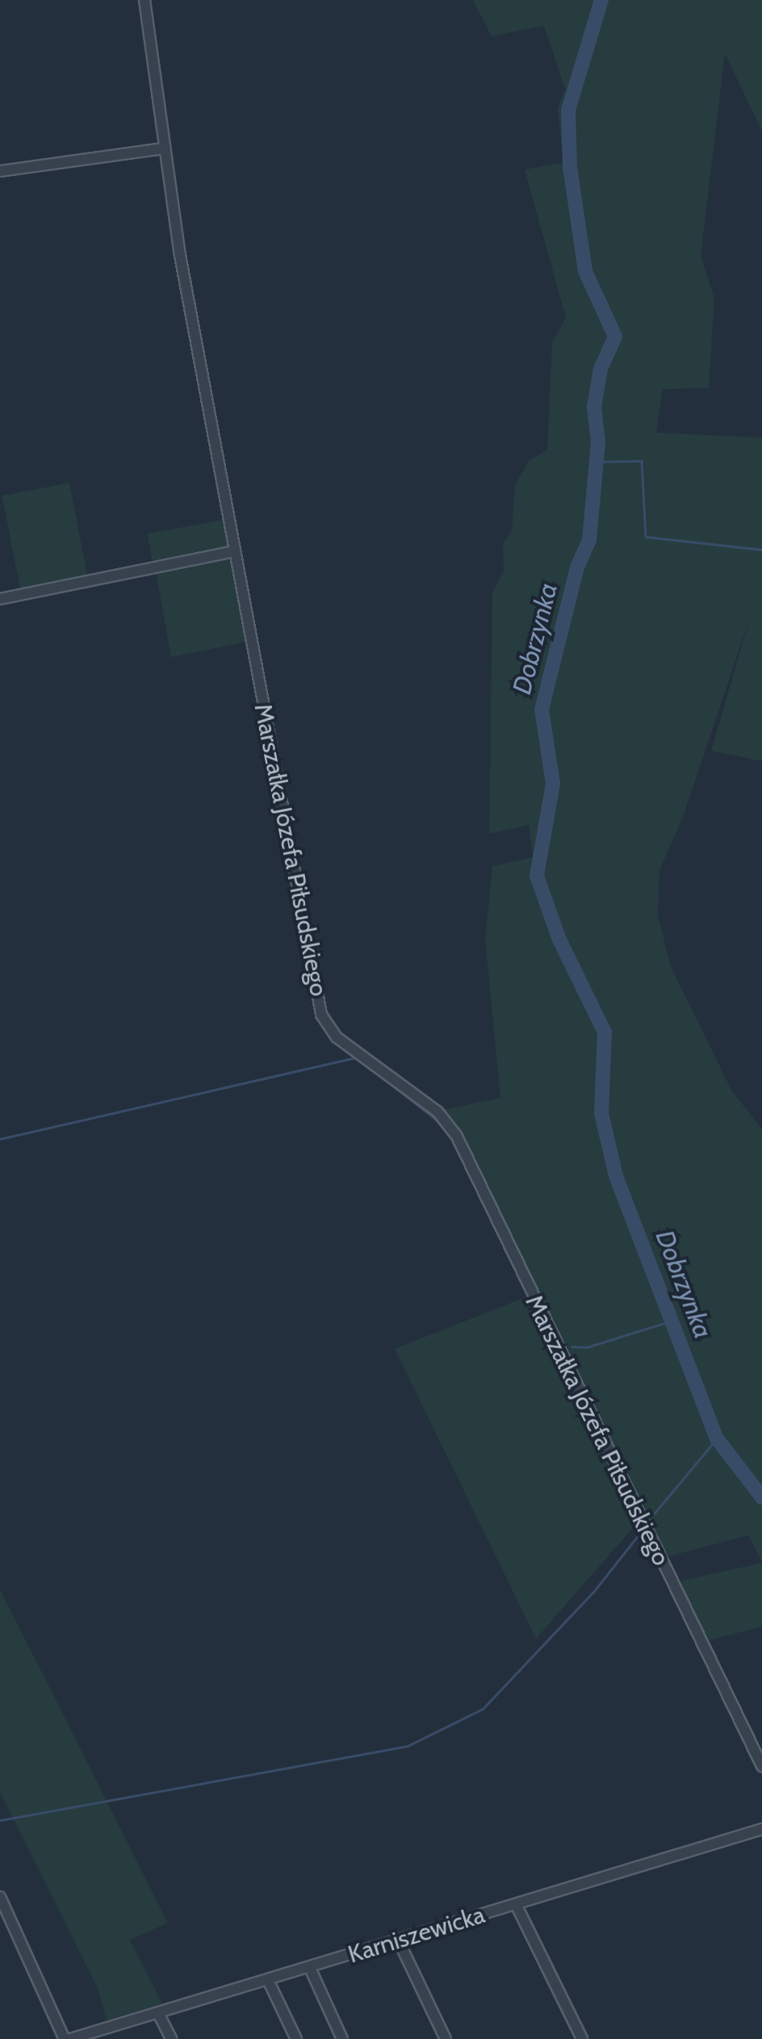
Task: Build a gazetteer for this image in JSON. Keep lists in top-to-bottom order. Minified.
{"streets":{"street":["Marszałka Józefa Piłsudskiego","Karniszewicka"]},"water":["Dobrzynka"]}
